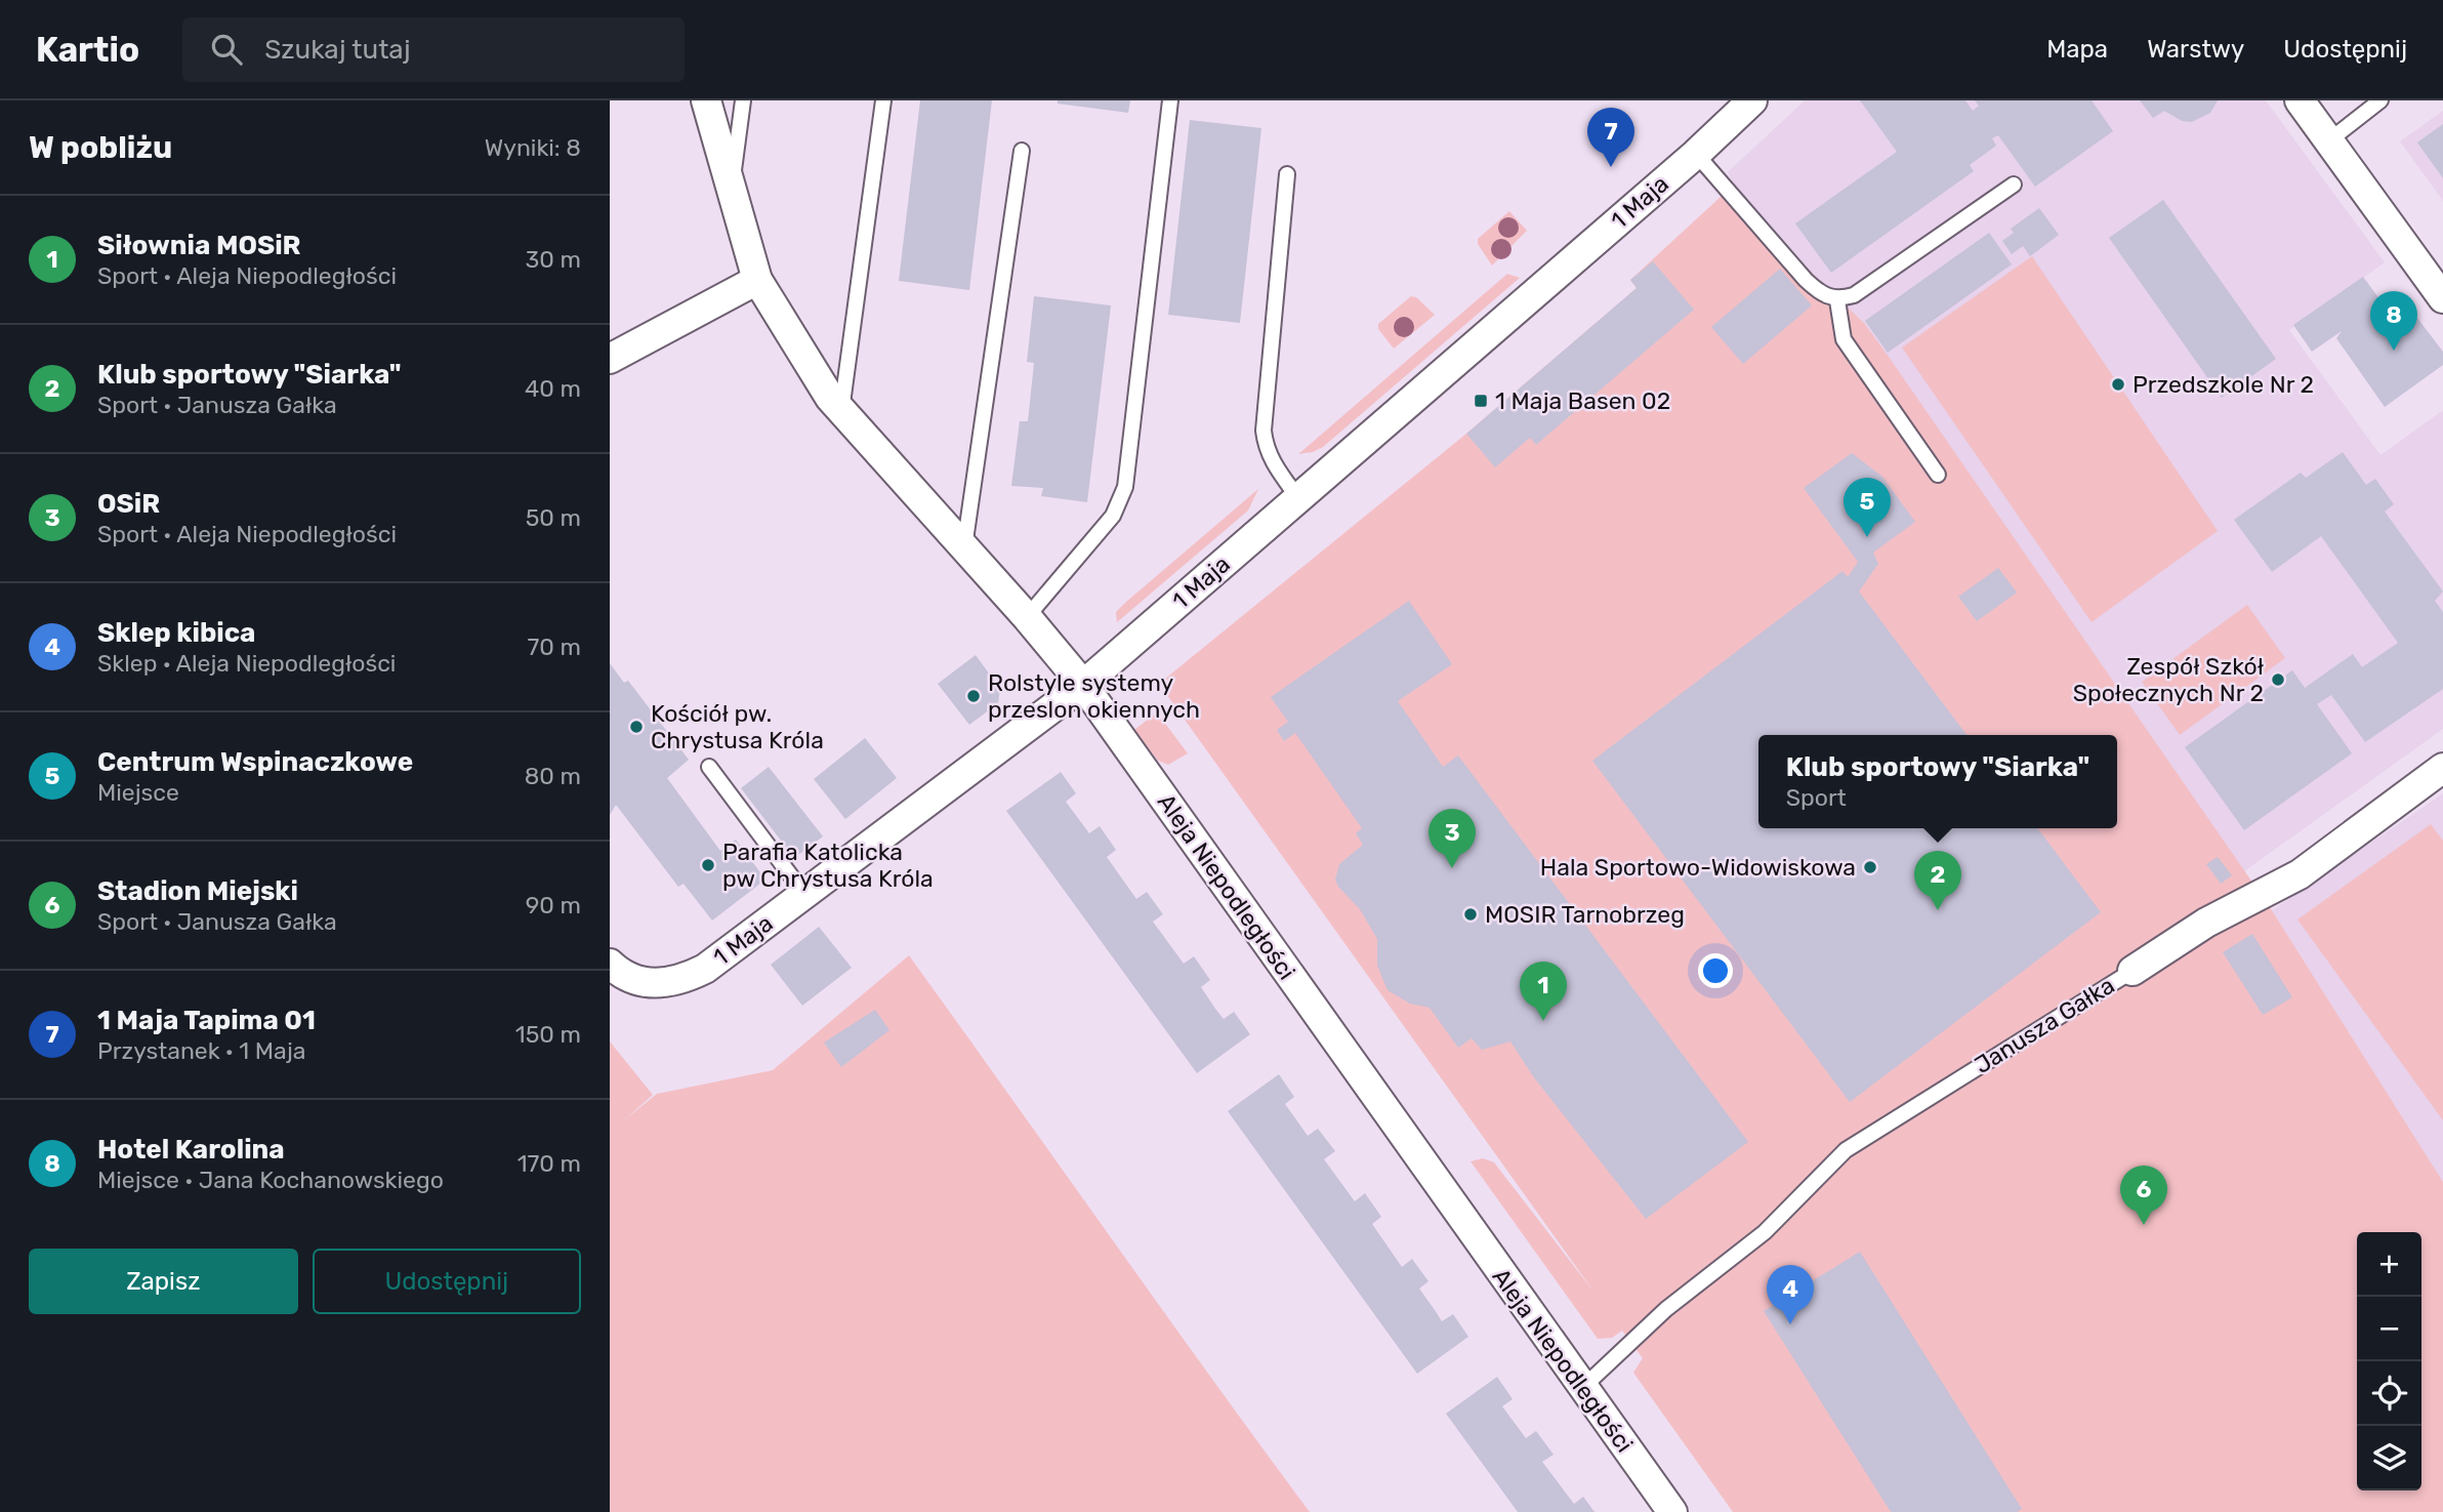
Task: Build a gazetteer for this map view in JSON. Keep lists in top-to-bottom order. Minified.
{"streets":{"street":["1 Maja","Aleja Niepodległości","Janusza Gałka"]},"crossings":[["1 Maja","Aleja Niepodległości"],["Aleja Niepodległości","Janusza Gałka"]],"places":{"other":["Przedszkole Nr 2","Zespół Szkół Społecznych Nr 2","Rolstyle systemy przeslon okiennych","Kościół pw. Chrystusa Króla","Parafia Katolicka pw Chrystusa Króla","Hala Sportowo-Widowiskowa","MOSIR Tarnobrzeg"],"transit":["1 Maja Basen 02"]},"page":{"header":"Kartio","search":"Szukaj tutaj","nav":["Mapa","Warstwy","Udostępnij"],"heading":["W pobliżu","Wyniki: 8"],"pins":["7","8","5","3","2","1","6","4"],"list":[{"mark":"1","name":"Siłownia MOSiR","note":"Sport · Aleja Niepodległości","value":"30 m"},{"mark":"2","name":"Klub sportowy \"Siarka\"","note":"Sport · Janusza Gałka","value":"40 m"},{"mark":"3","name":"OSiR","note":"Sport · Aleja Niepodległości","value":"50 m"},{"mark":"4","name":"Sklep kibica","note":"Sklep · Aleja Niepodległości","value":"70 m"},{"mark":"5","name":"Centrum Wspinaczkowe","note":"Miejsce","value":"80 m"},{"mark":"6","name":"Stadion Miejski","note":"Sport · Janusza Gałka","value":"90 m"},{"mark":"7","name":"1 Maja Tapima 01","note":"Przystanek · 1 Maja","value":"150 m"},{"mark":"8","name":"Hotel Karolina","note":"Miejsce · Jana Kochanowskiego","value":"170 m"}],"popup":["Klub sportowy \"Siarka\"","Sport"],"buttons":["Zapisz","Udostępnij"],"map_buttons":["+","−"]}}
